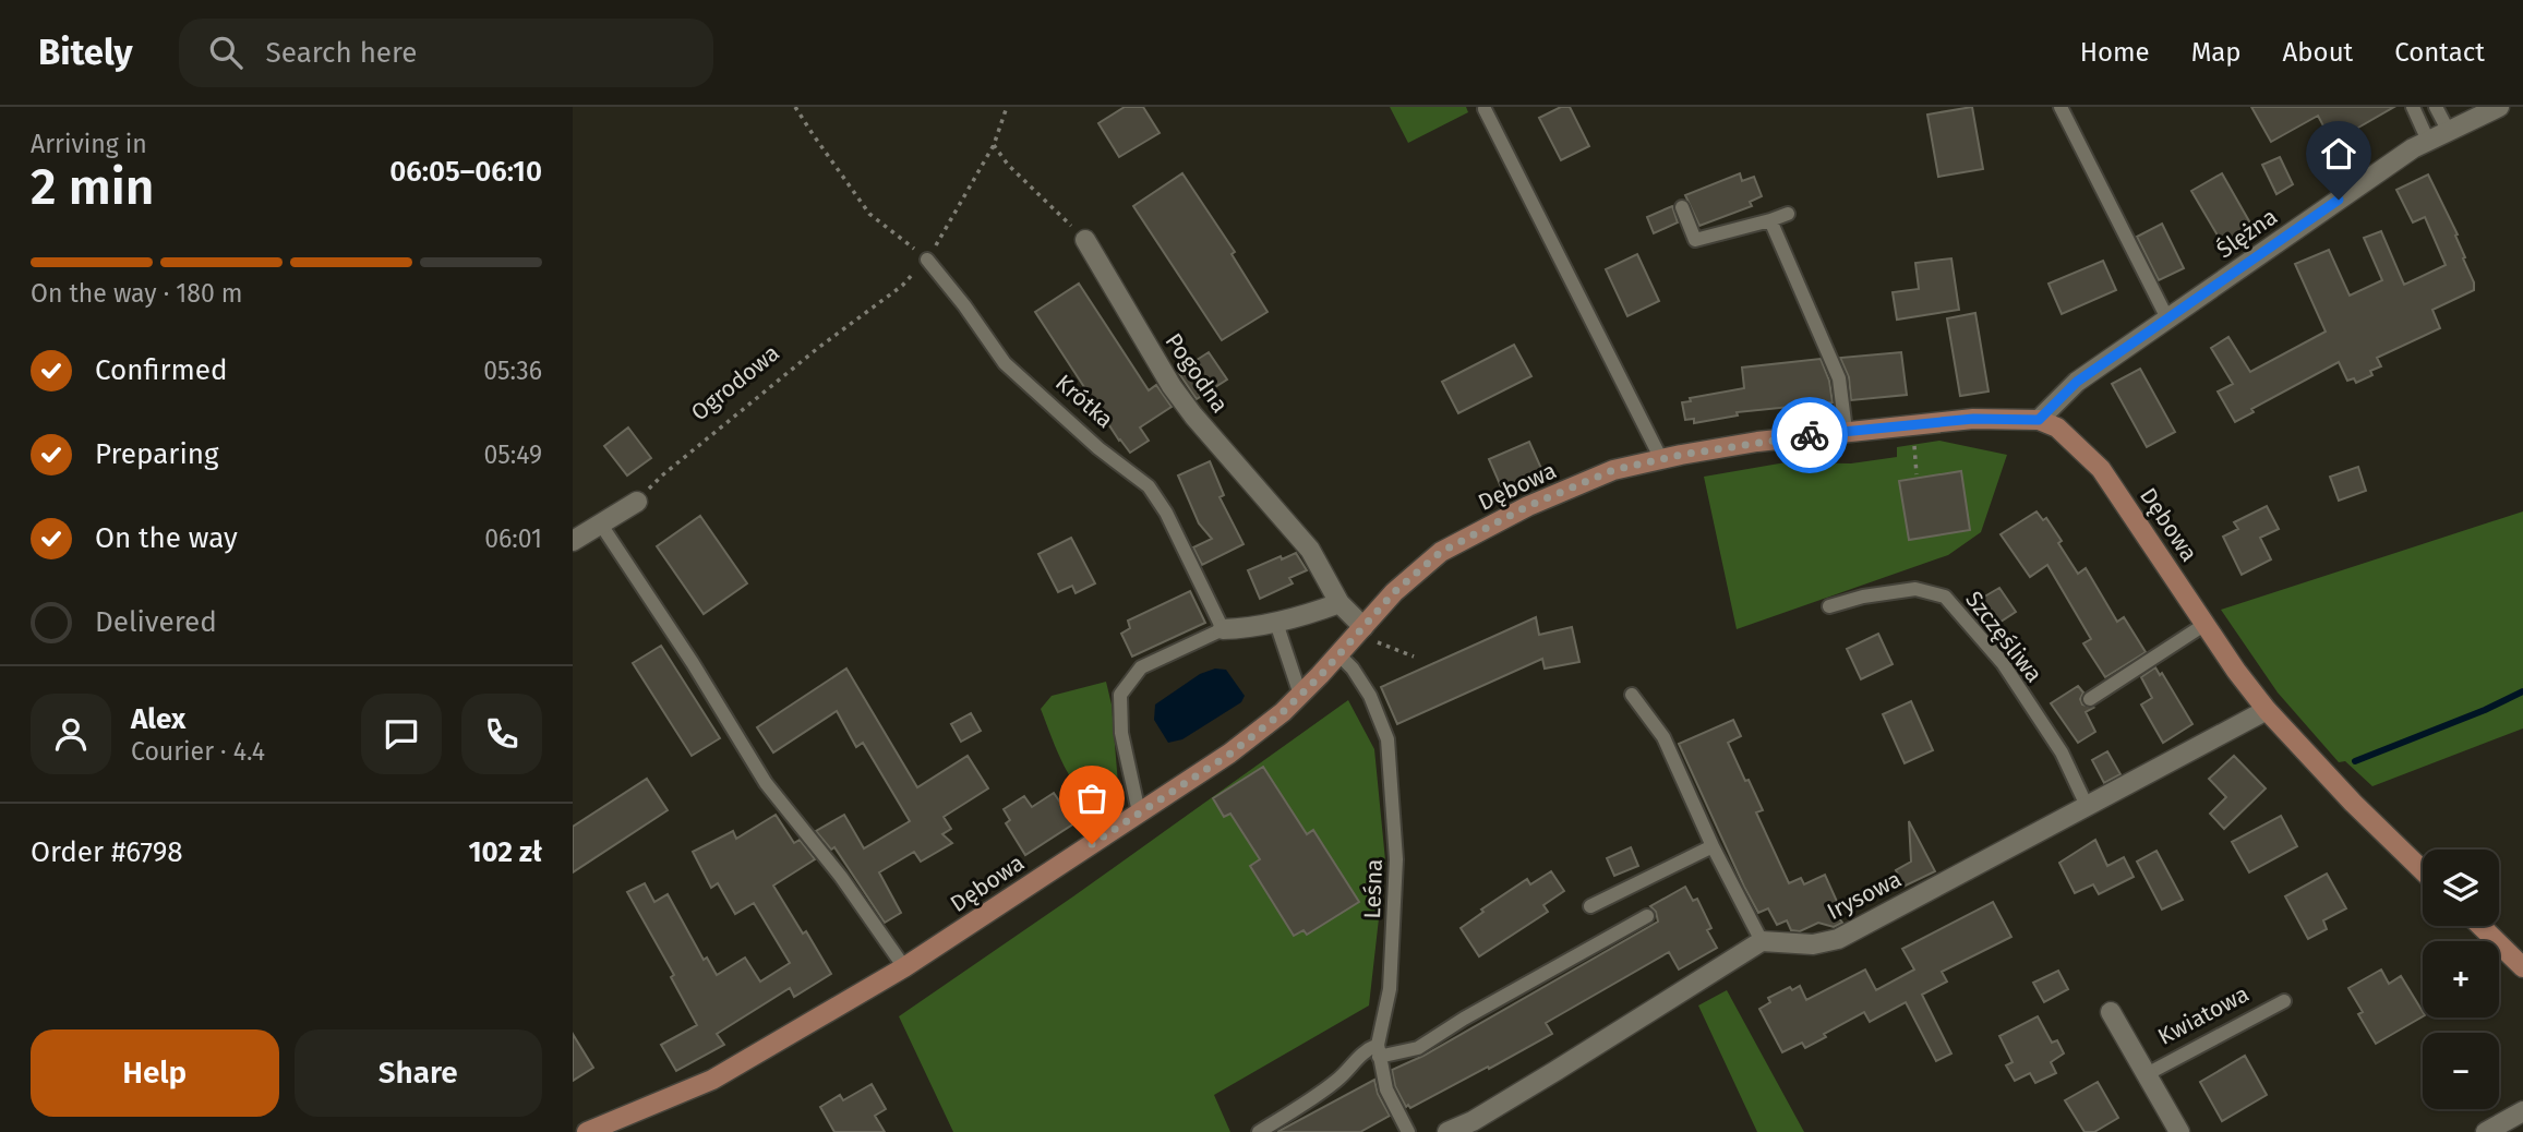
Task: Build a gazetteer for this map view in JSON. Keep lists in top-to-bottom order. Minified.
{"streets":{"street":["Ślężna","Pogodna","Dębowa","Irysowa","Kwiatowa"],"lane":["Krótka","Szczęśliwa","Leśna"],"path":["Ogrodowa"]},"crossings":[["Ślężna","Dębowa"],["Pogodna","Dębowa"],["Ogrodowa","Krótka"],["Dębowa","Leśna"],["Dębowa","Irysowa"],["Szczęśliwa","Irysowa"]],"page":{"header":"Bitely","search":"Search here","nav":["Home","Map","About","Contact"],"heading":["2 min","Arriving in","06:05–06:10"],"panel":["Alex","Courier · 4.4","Order #6798","102 zł"],"bar":"On the way · 180 m","list":[["Confirmed","05:36"],["Preparing","05:49"],["On the way","06:01"],"Delivered"],"map_buttons":["+","−"],"buttons":["Help","Share"]}}
